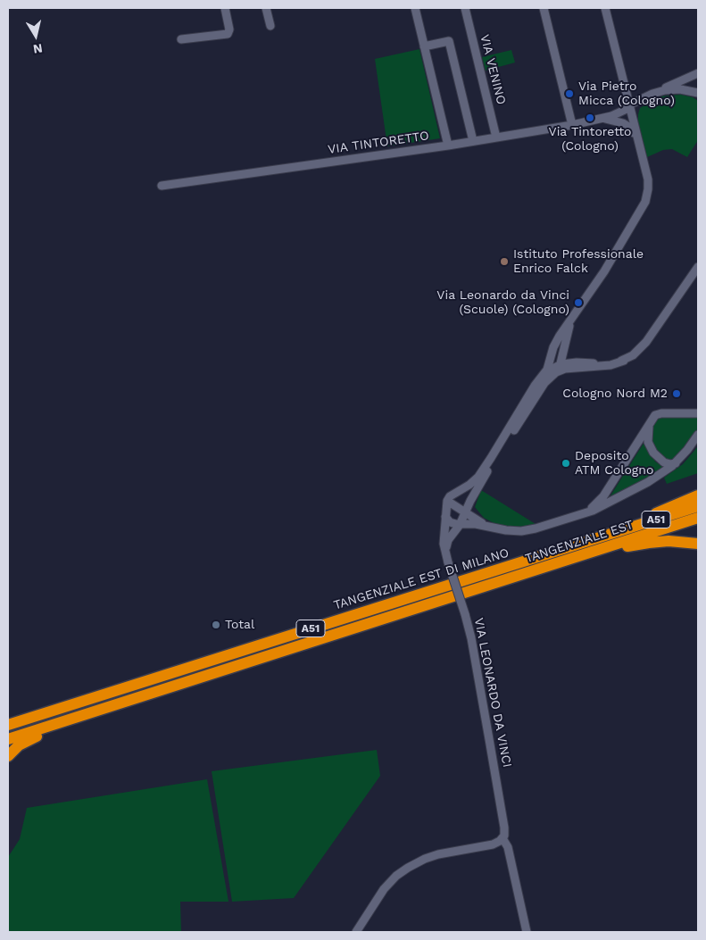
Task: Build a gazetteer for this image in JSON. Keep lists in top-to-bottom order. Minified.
{"streets":{"highway":["A51","TANGENZIALE EST","TANGENZIALE EST DI MILANO"],"street":["VIA VENINO","VIA TINTORETTO","VIA LEONARDO DA VINCI"]},"crossings":[["VIA VENINO","VIA TINTORETTO"],["TANGENZIALE EST","TANGENZIALE EST DI MILANO"]],"places":["Via Pietro Micca (Cologno)","Via Tintoretto (Cologno)","Istituto Professionale Enrico Falck","Via Leonardo da Vinci (Scuole) (Cologno)","Cologno Nord M2","Deposito ATM Cologno","Total"],"north":"bottom"}
